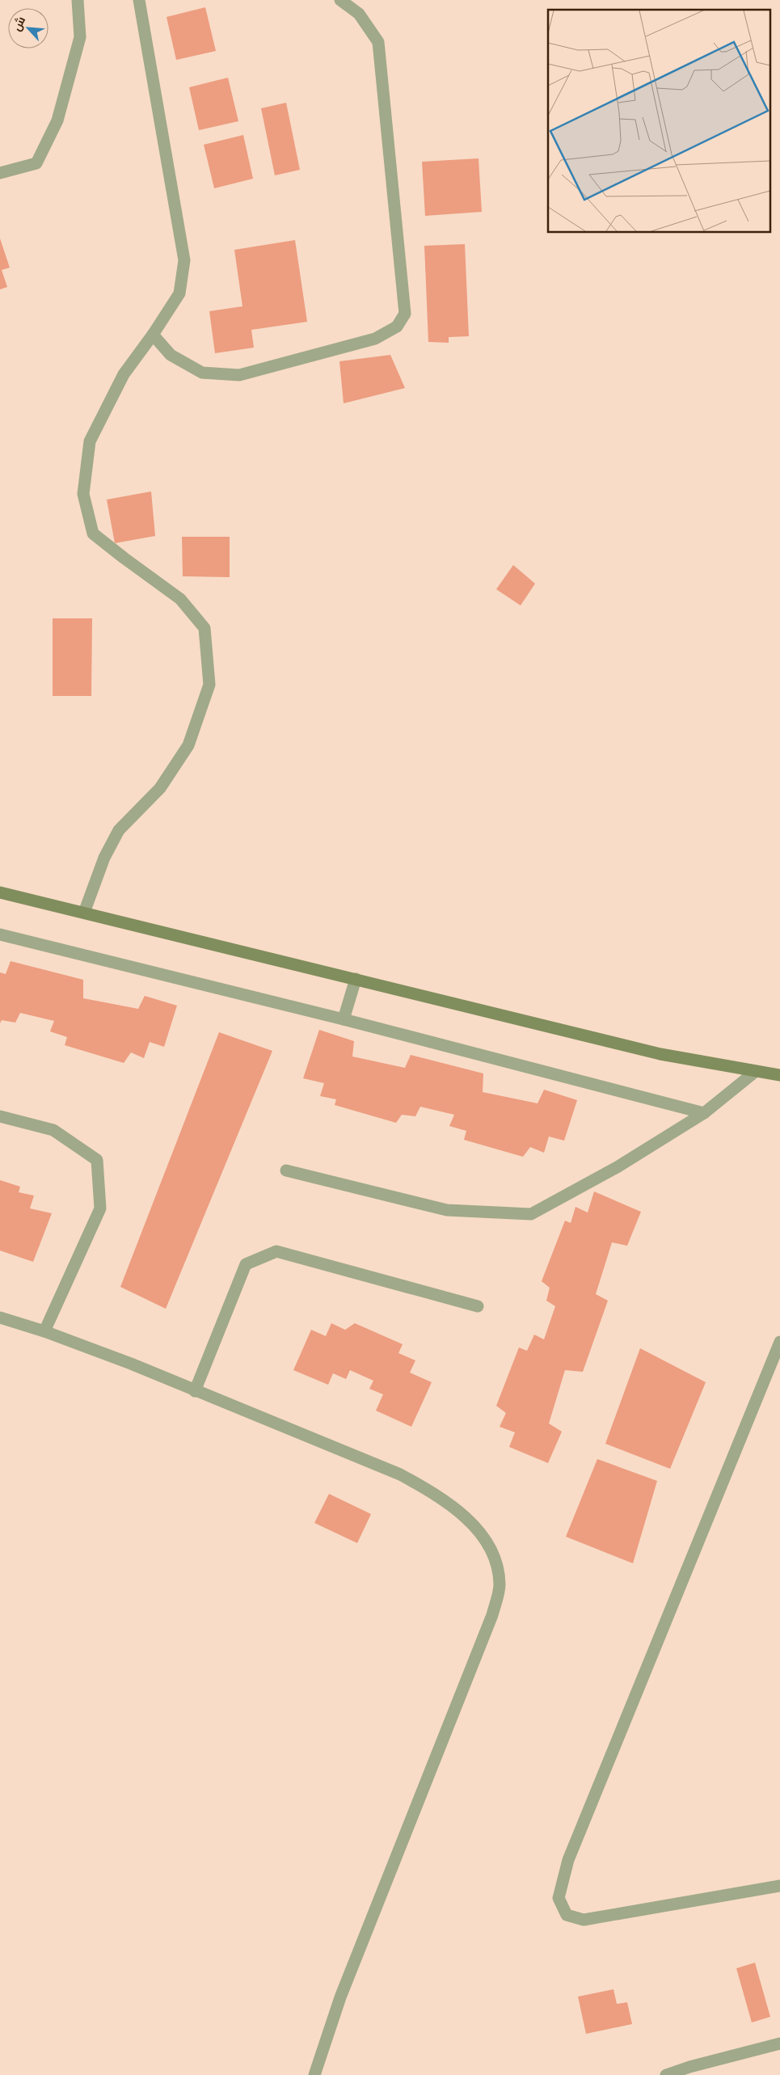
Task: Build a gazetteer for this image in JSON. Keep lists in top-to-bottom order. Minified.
{"north":"top left"}
